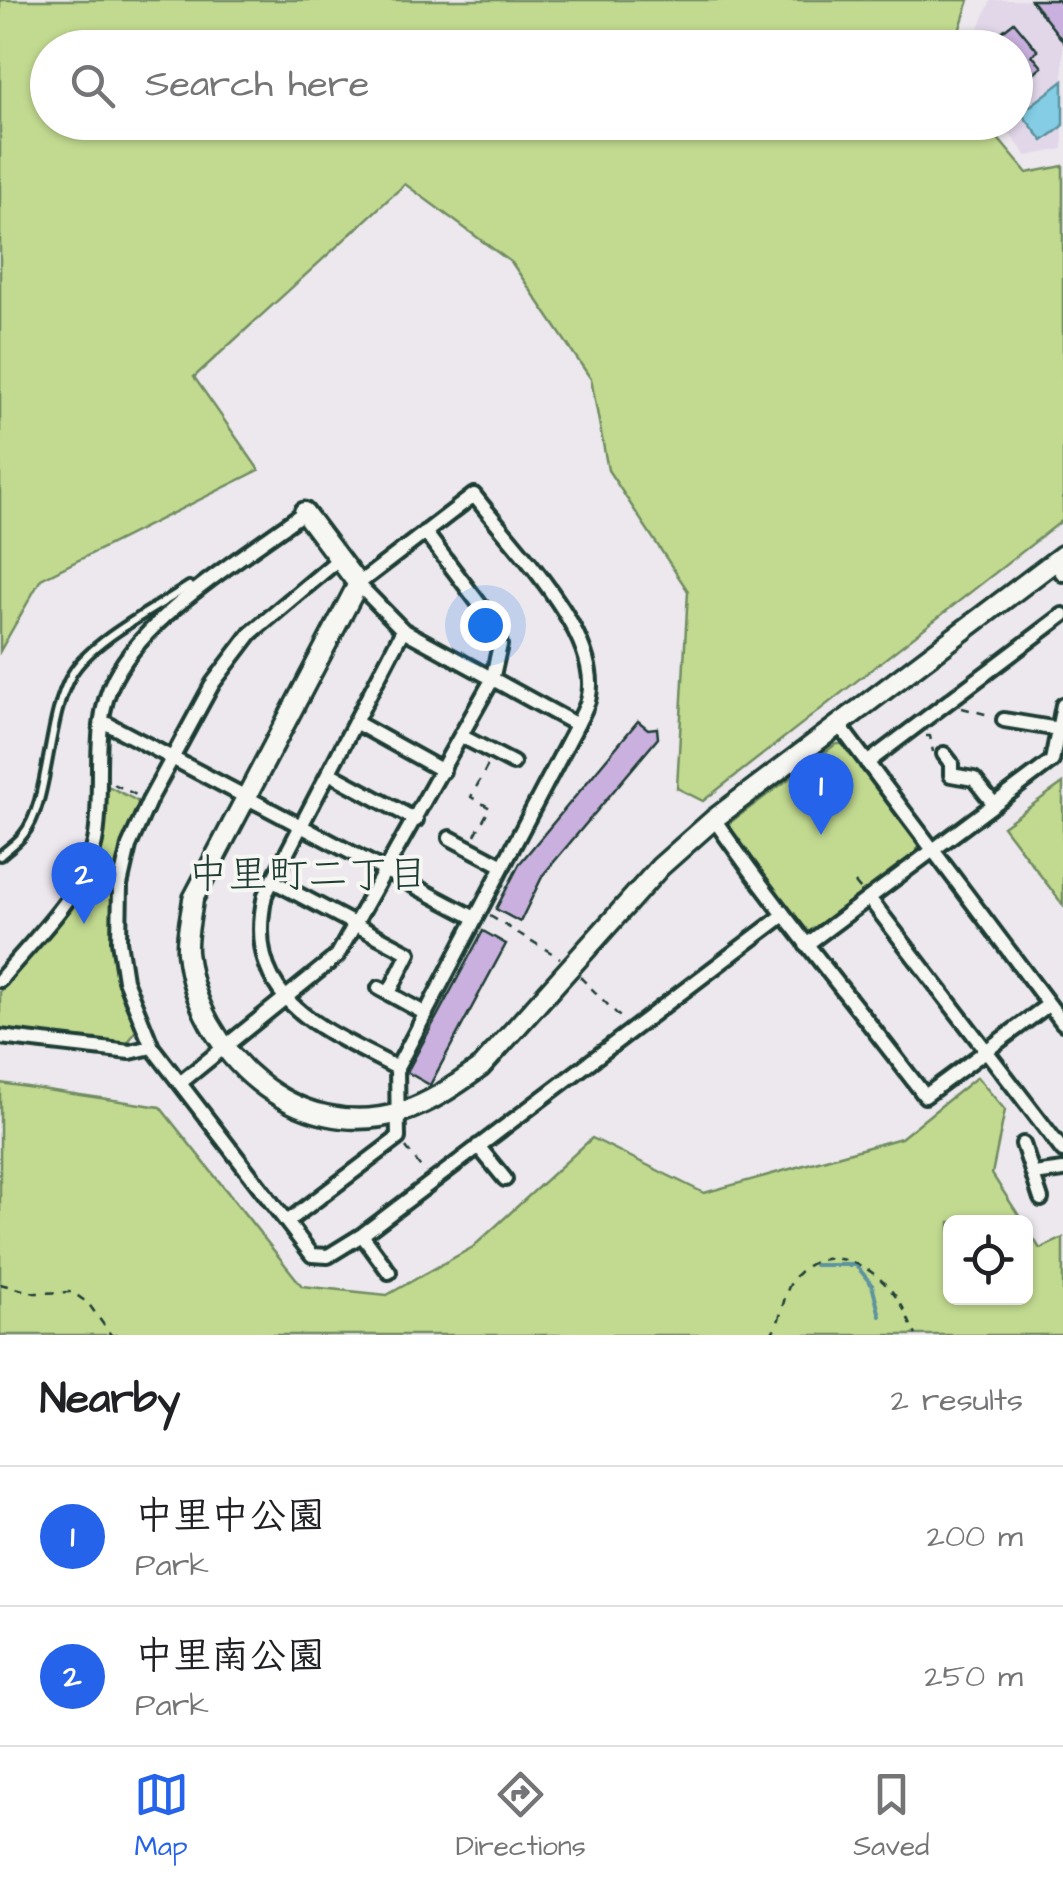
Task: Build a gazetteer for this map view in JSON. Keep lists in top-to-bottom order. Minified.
{"districts":["中里町二丁目"],"page":{"search":"Search here","pins":["1","2"],"heading":["Nearby","2 results"],"list":[{"mark":"1","name":"中里中公園","note":"Park","value":"200 m"},{"mark":"2","name":"中里南公園","note":"Park","value":"250 m"}],"nav":["Map","Directions","Saved"]}}
